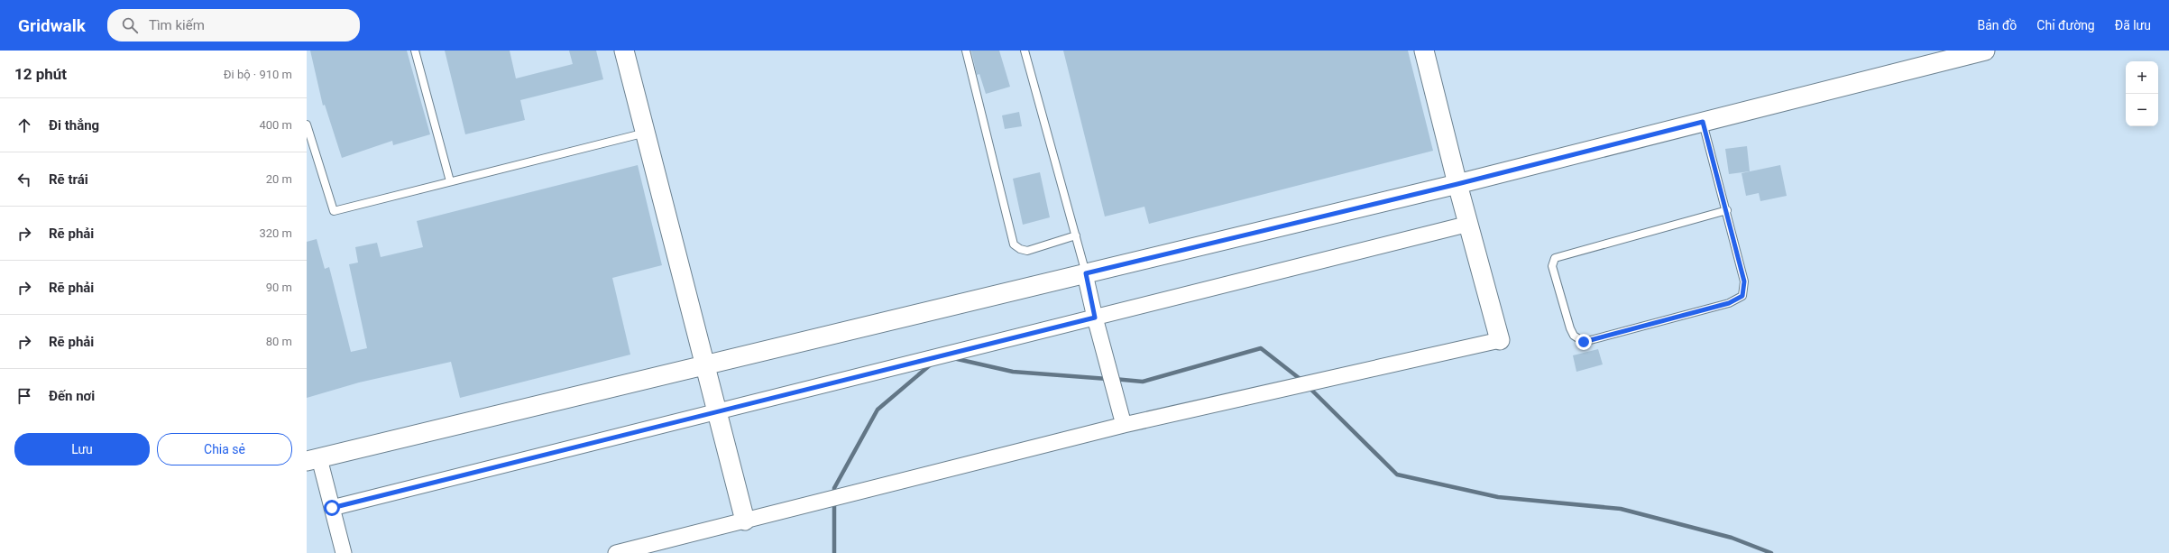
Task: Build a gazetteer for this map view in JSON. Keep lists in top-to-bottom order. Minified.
{"page":{"header":"Gridwalk","search":"Tìm kiếm","nav":["Bản đồ","Chỉ đường","Đã lưu"],"heading":["12 phút","Đi bộ · 910 m"],"map_buttons":["+","−"],"list":[["Đi thẳng","400 m"],["Rẽ trái","20 m"],["Rẽ phải","320 m"],["Rẽ phải","90 m"],["Rẽ phải","80 m"],"Đến nơi"],"buttons":["Lưu","Chia sẻ"]}}
